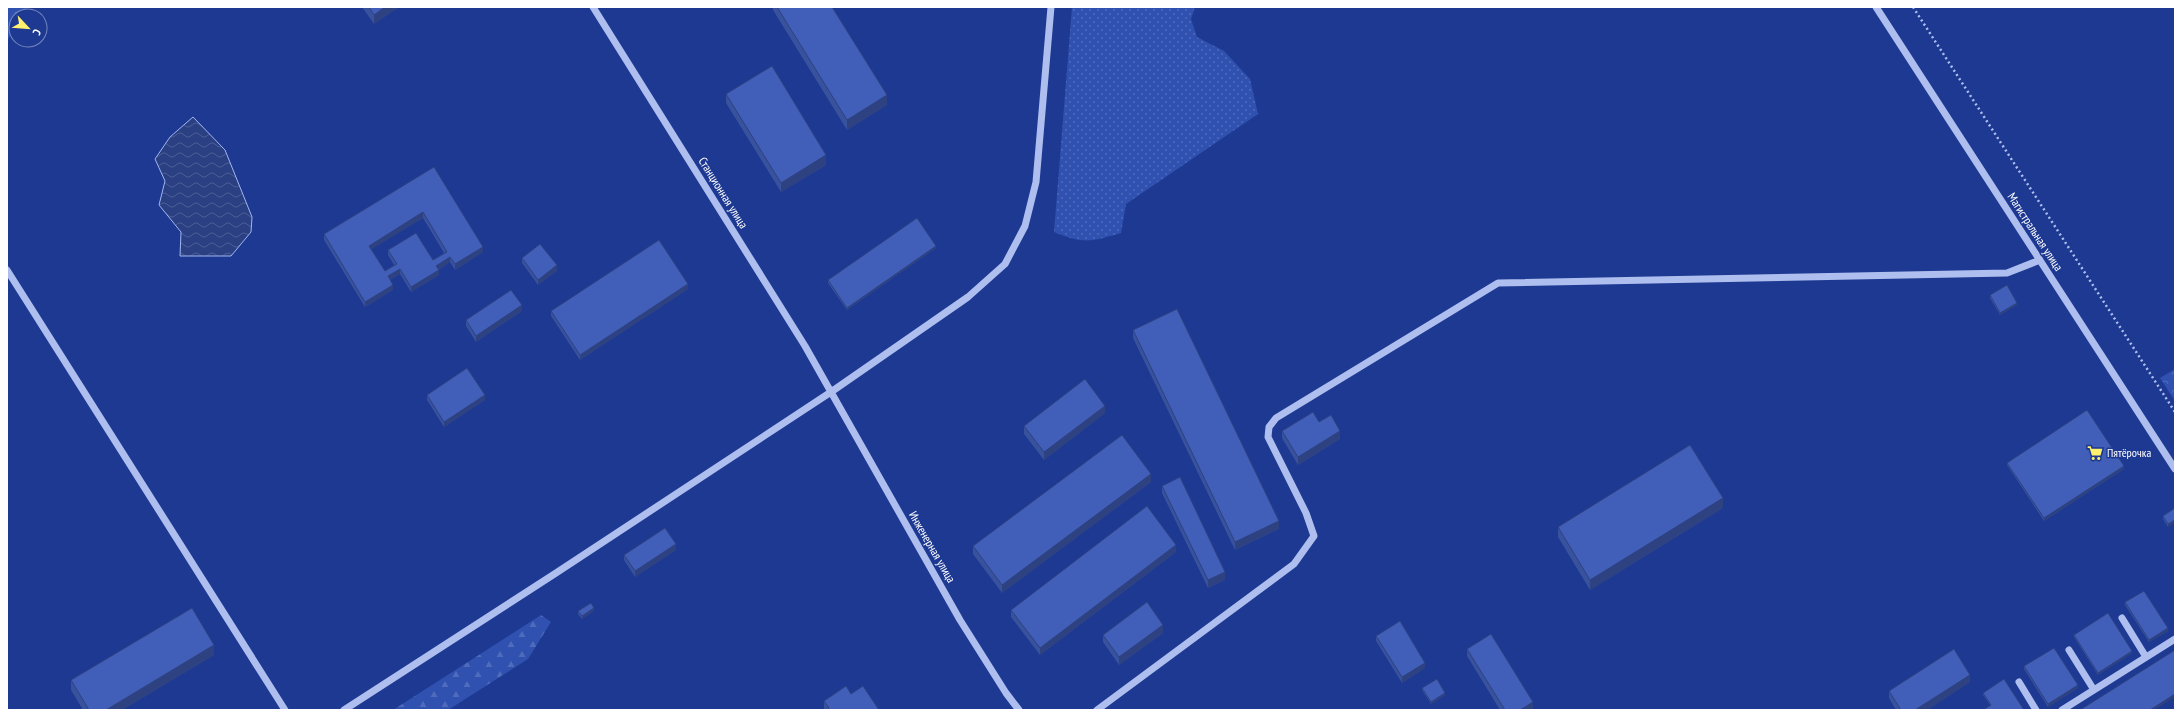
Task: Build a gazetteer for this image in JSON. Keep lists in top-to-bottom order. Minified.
{"streets":{"street":["Станционная улица","Магистральная улица","Инженерная улица"]},"crossings":[["Станционная улица","Инженерная улица"]],"places":{"supermarket":["Пятёрочка"]},"north":"bottom right"}
